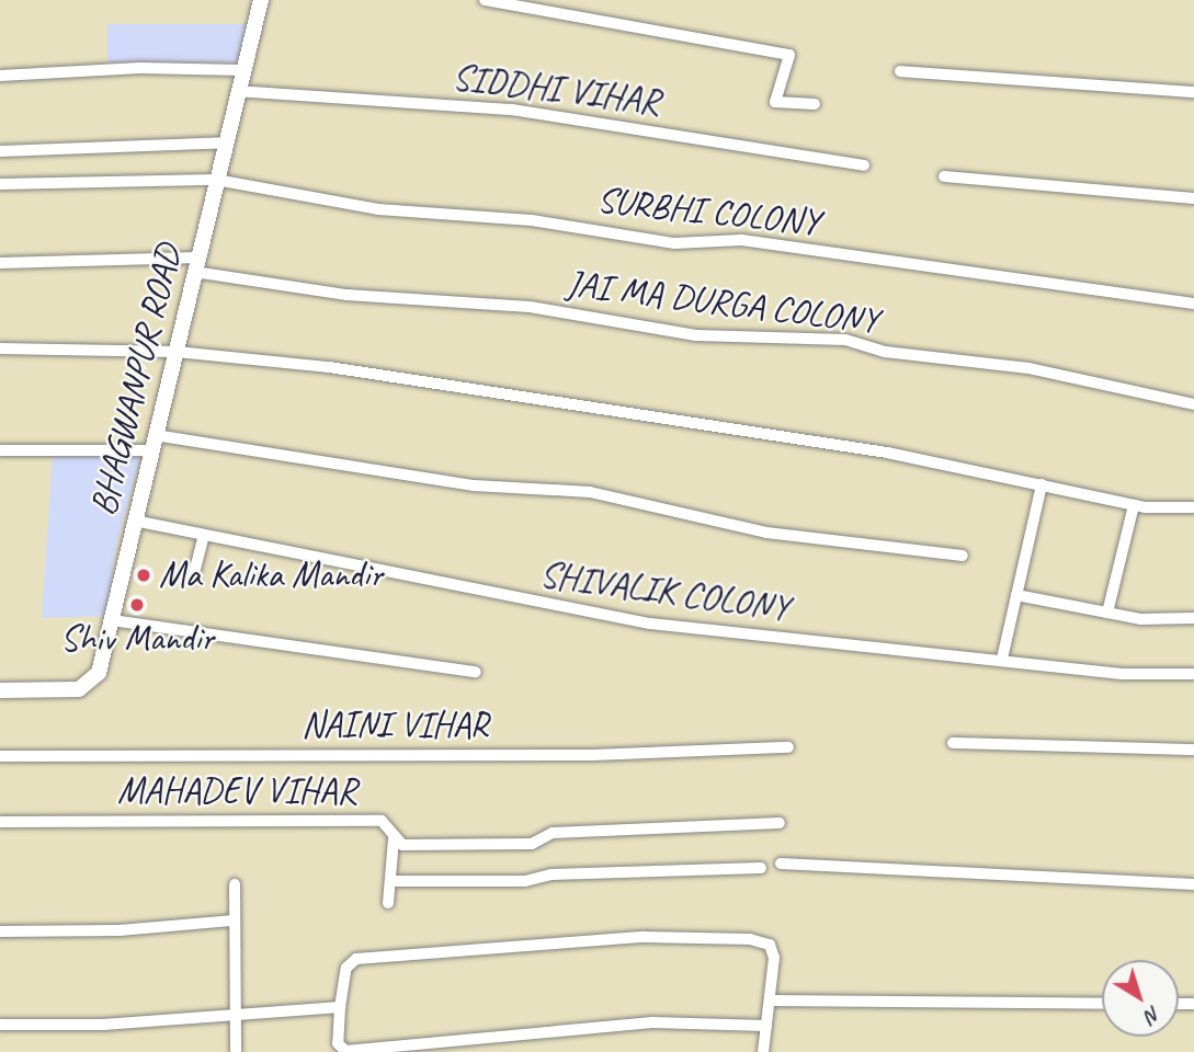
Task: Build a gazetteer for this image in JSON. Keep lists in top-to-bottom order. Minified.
{"streets":{"street":["SIDDHI VIHAR","SURBHI COLONY","JAI MA DURGA COLONY","BHAGWANPUR ROAD","SHIVALIK COLONY","NAINI VIHAR","MAHADEV VIHAR"]},"crossings":[["SIDDHI VIHAR","BHAGWANPUR ROAD"],["SURBHI COLONY","BHAGWANPUR ROAD"],["JAI MA DURGA COLONY","BHAGWANPUR ROAD"],["BHAGWANPUR ROAD","SHIVALIK COLONY"]],"places":["Ma Kalika Mandir","Shiv Mandir"],"north":"bottom right"}
